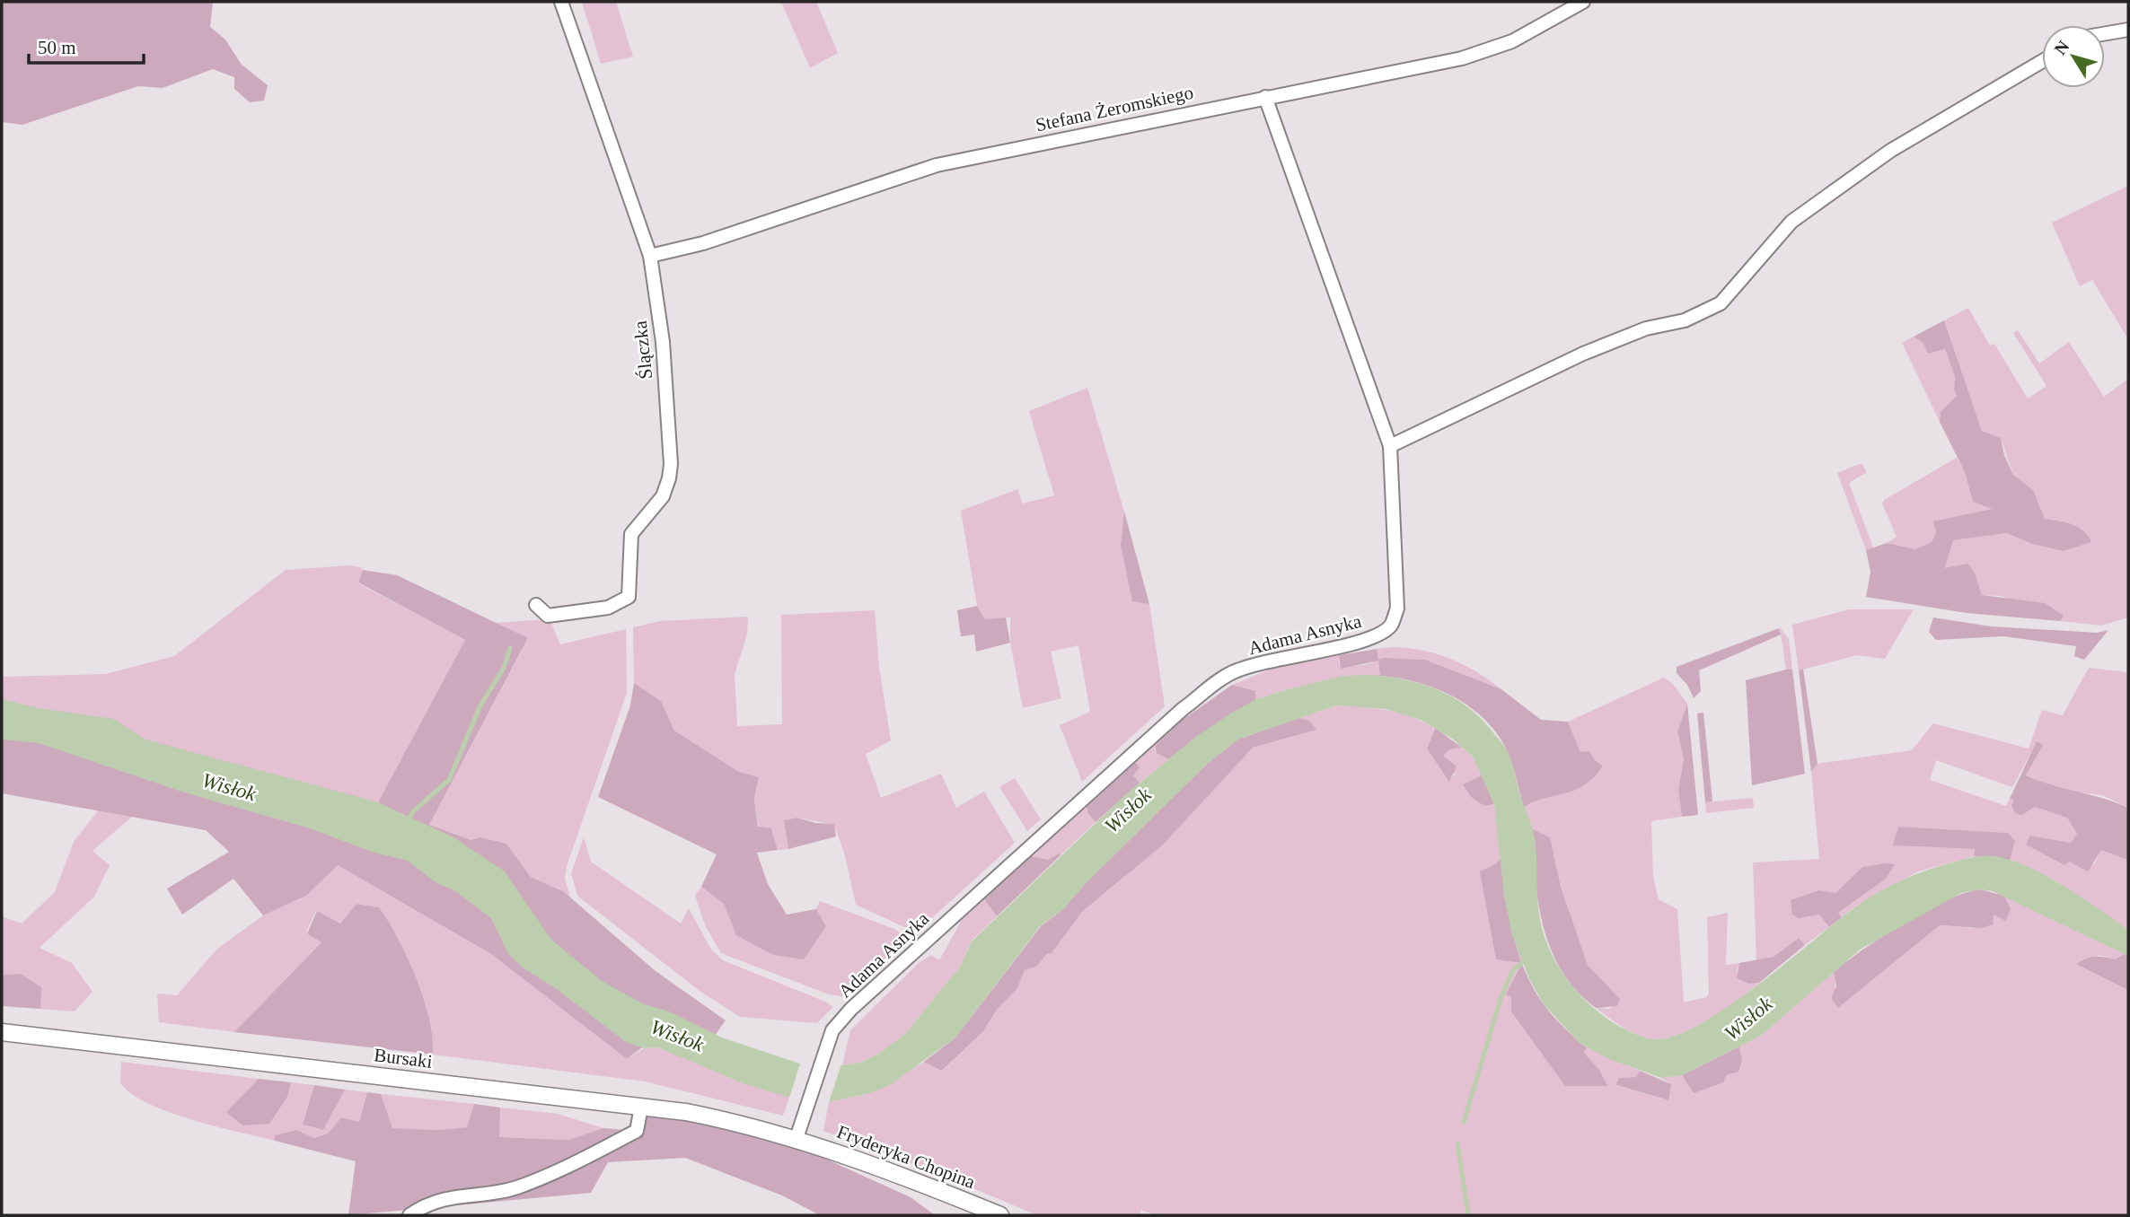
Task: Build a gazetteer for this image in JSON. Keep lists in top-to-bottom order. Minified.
{"streets":{"street":["Stefana Żeromskiego","Ślączka","Adama Asnyka","Bursaki","Fryderyka Chopina"]},"crossings":[["Stefana Żeromskiego","Ślączka"],["Stefana Żeromskiego","Adama Asnyka"],["Adama Asnyka","Bursaki"],["Adama Asnyka","Fryderyka Chopina"],["Bursaki","Fryderyka Chopina"]],"water":["Wisłok"],"scale_bar":"50 m","north":"top left"}
